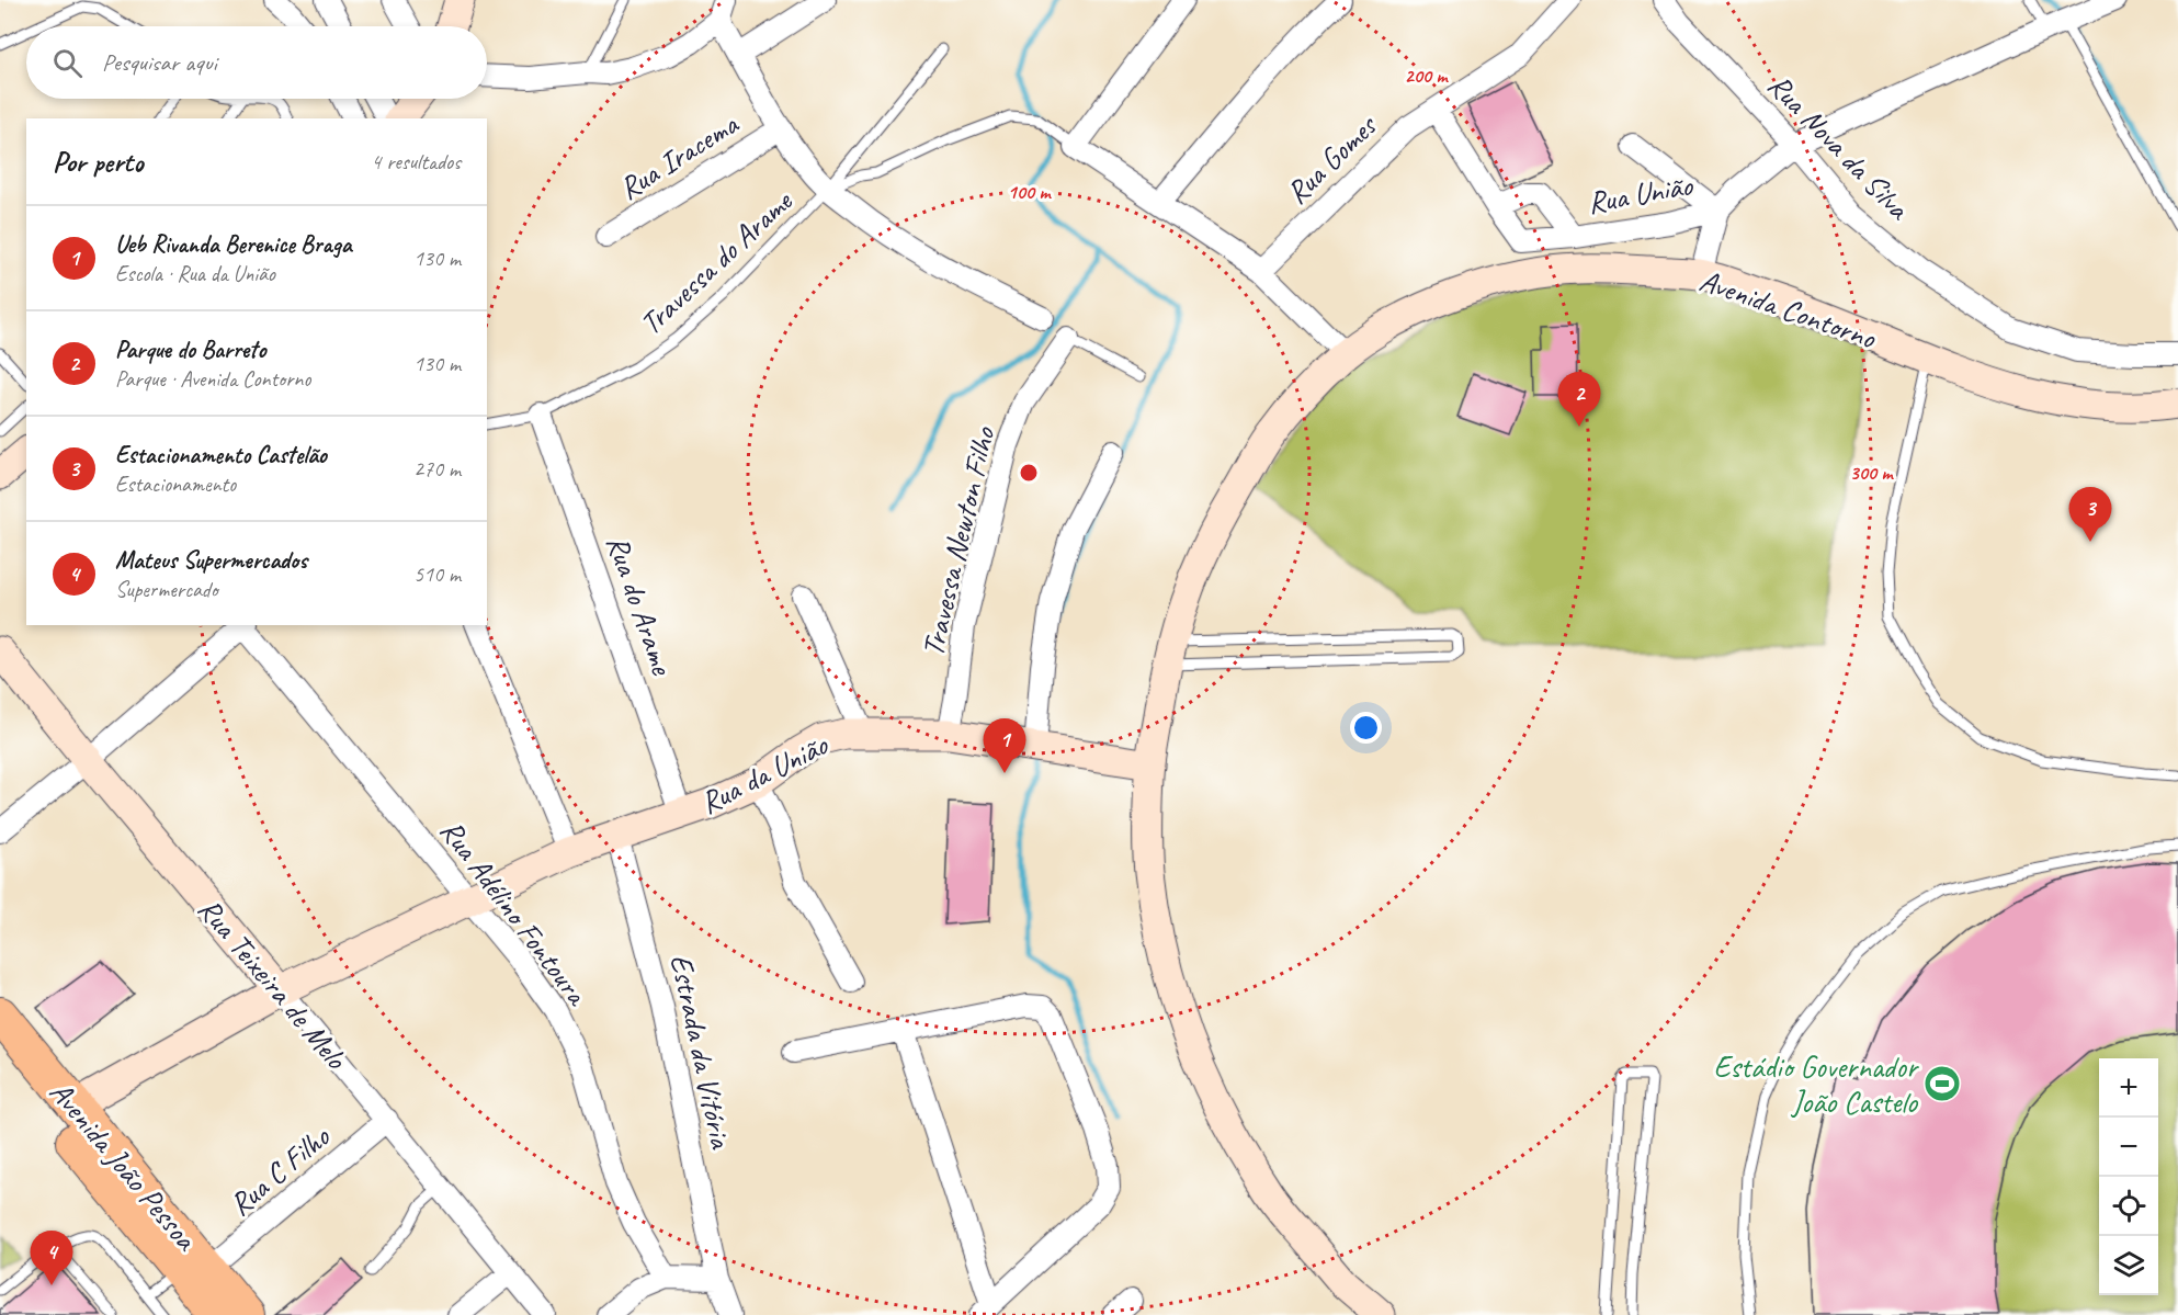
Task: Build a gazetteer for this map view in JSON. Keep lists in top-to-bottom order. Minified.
{"streets":{"main road":["Avenida João Pessoa"],"street":["Rua Nova da Silva","Rua Iracema","Rua Gomes","Rua União","Avenida Contorno","Travessa Newton Filho","Rua do Arame","Rua da União","Rua Adélino Fontoura","Rua Teixeira de Melo","Estrada da Vitória","Rua C Filho"],"lane":["Travessa do Arame"]},"crossings":[["Rua Gomes","Rua União"],["Travessa do Arame","Rua do Arame"],["Avenida Contorno","Rua da União"],["Travessa Newton Filho","Rua da União"],["Rua do Arame","Rua da União"],["Rua da União","Rua Adélino Fontoura"],["Rua da União","Rua Teixeira de Melo"],["Rua da União","Estrada da Vitória"],["Rua da União","Avenida João Pessoa"],["Rua Teixeira de Melo","Rua C Filho"],["Avenida João Pessoa","Rua C Filho"]],"places":{"sports":["Estádio Governador João Castelo"]},"page":{"search":"Pesquisar aqui","heading":["Por perto","4 resultados"],"list":[{"mark":"1","name":"Ueb Rivanda Berenice Braga","note":"Escola · Rua da União","value":"130 m"},{"mark":"2","name":"Parque do Barreto","note":"Parque · Avenida Contorno","value":"130 m"},{"mark":"3","name":"Estacionamento Castelão","note":"Estacionamento","value":"270 m"},{"mark":"4","name":"Mateus Supermercados","note":"Supermercado","value":"510 m"}],"pins":["2","3","1","4"],"map_buttons":["+","−"]},"rings":["200 m","100 m","300 m"]}
